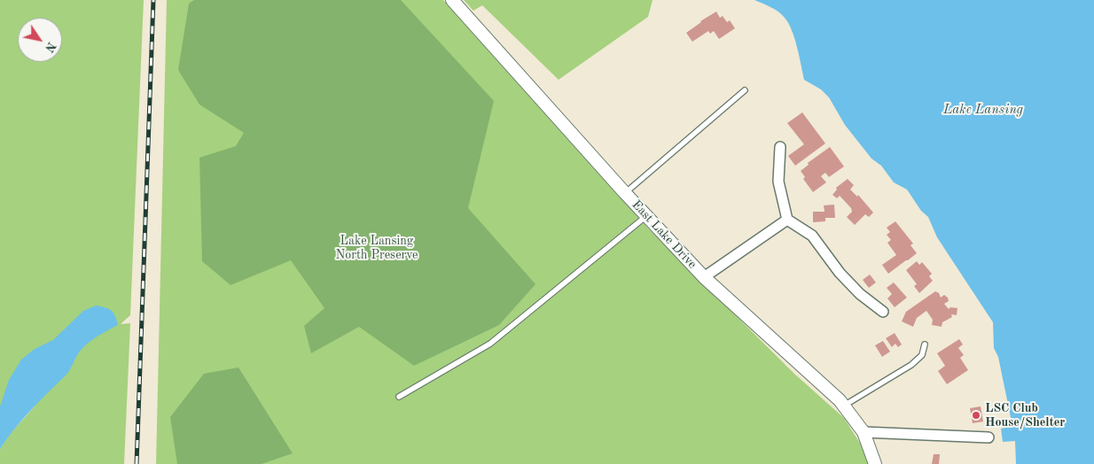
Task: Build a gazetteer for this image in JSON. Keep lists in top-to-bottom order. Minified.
{"streets":{"street":["East Lake Drive"]},"water":["Lake Lansing"],"parks":["Lake Lansing North Preserve"],"places":["LSC Club House/Shelter"],"north":"bottom right"}
